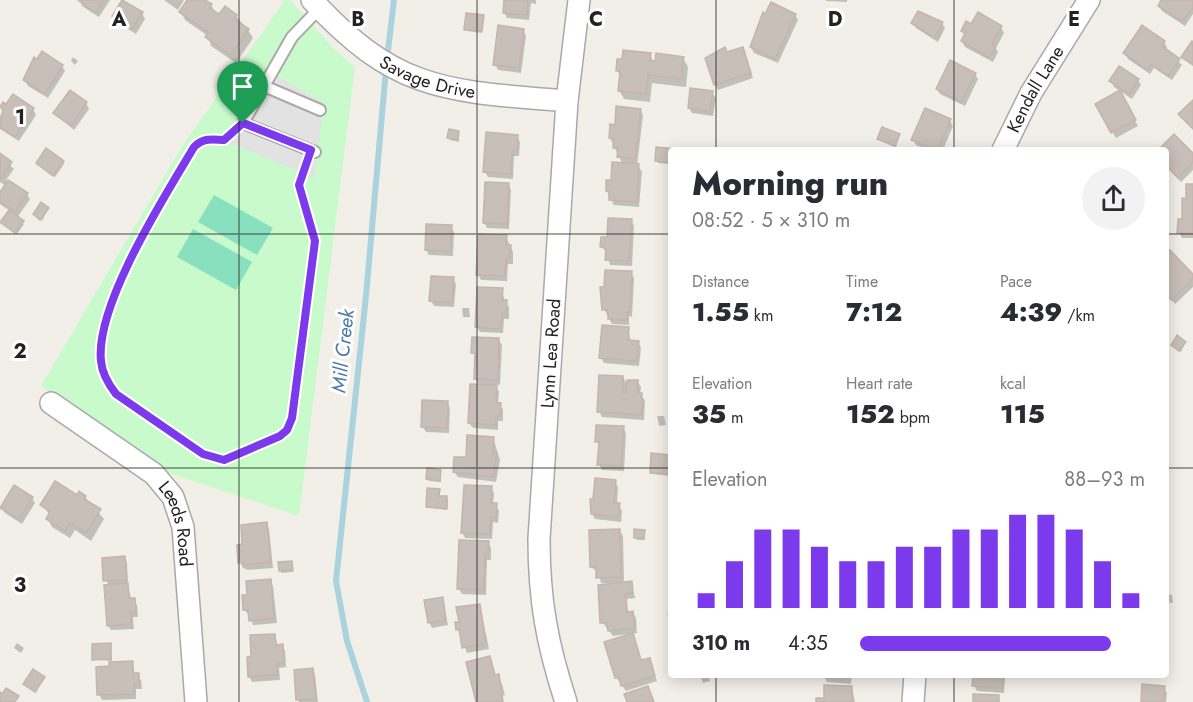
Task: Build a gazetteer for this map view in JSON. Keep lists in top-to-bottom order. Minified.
{"streets":{"street":["Savage Drive","Kendall Lane","Lynn Lea Road","Leeds Road"]},"crossings":[["Savage Drive","Lynn Lea Road"]],"water":["Mill Creek"],"page":{"heading":["Morning run","08:52 · 5 × 310 m"],"stats":[["Distance","1.55 km"],["Time","7:12"],["Pace","4:39 /km"],["Elevation","35 m"],["Heart rate","152 bpm"],["kcal","115"]],"chart":["Elevation","88–93 m"],"list":[{"name":"310 m","note":"4:35"}]},"grid":{"columns":["A","B","C","D","E"],"rows":["1","2","3"]}}
